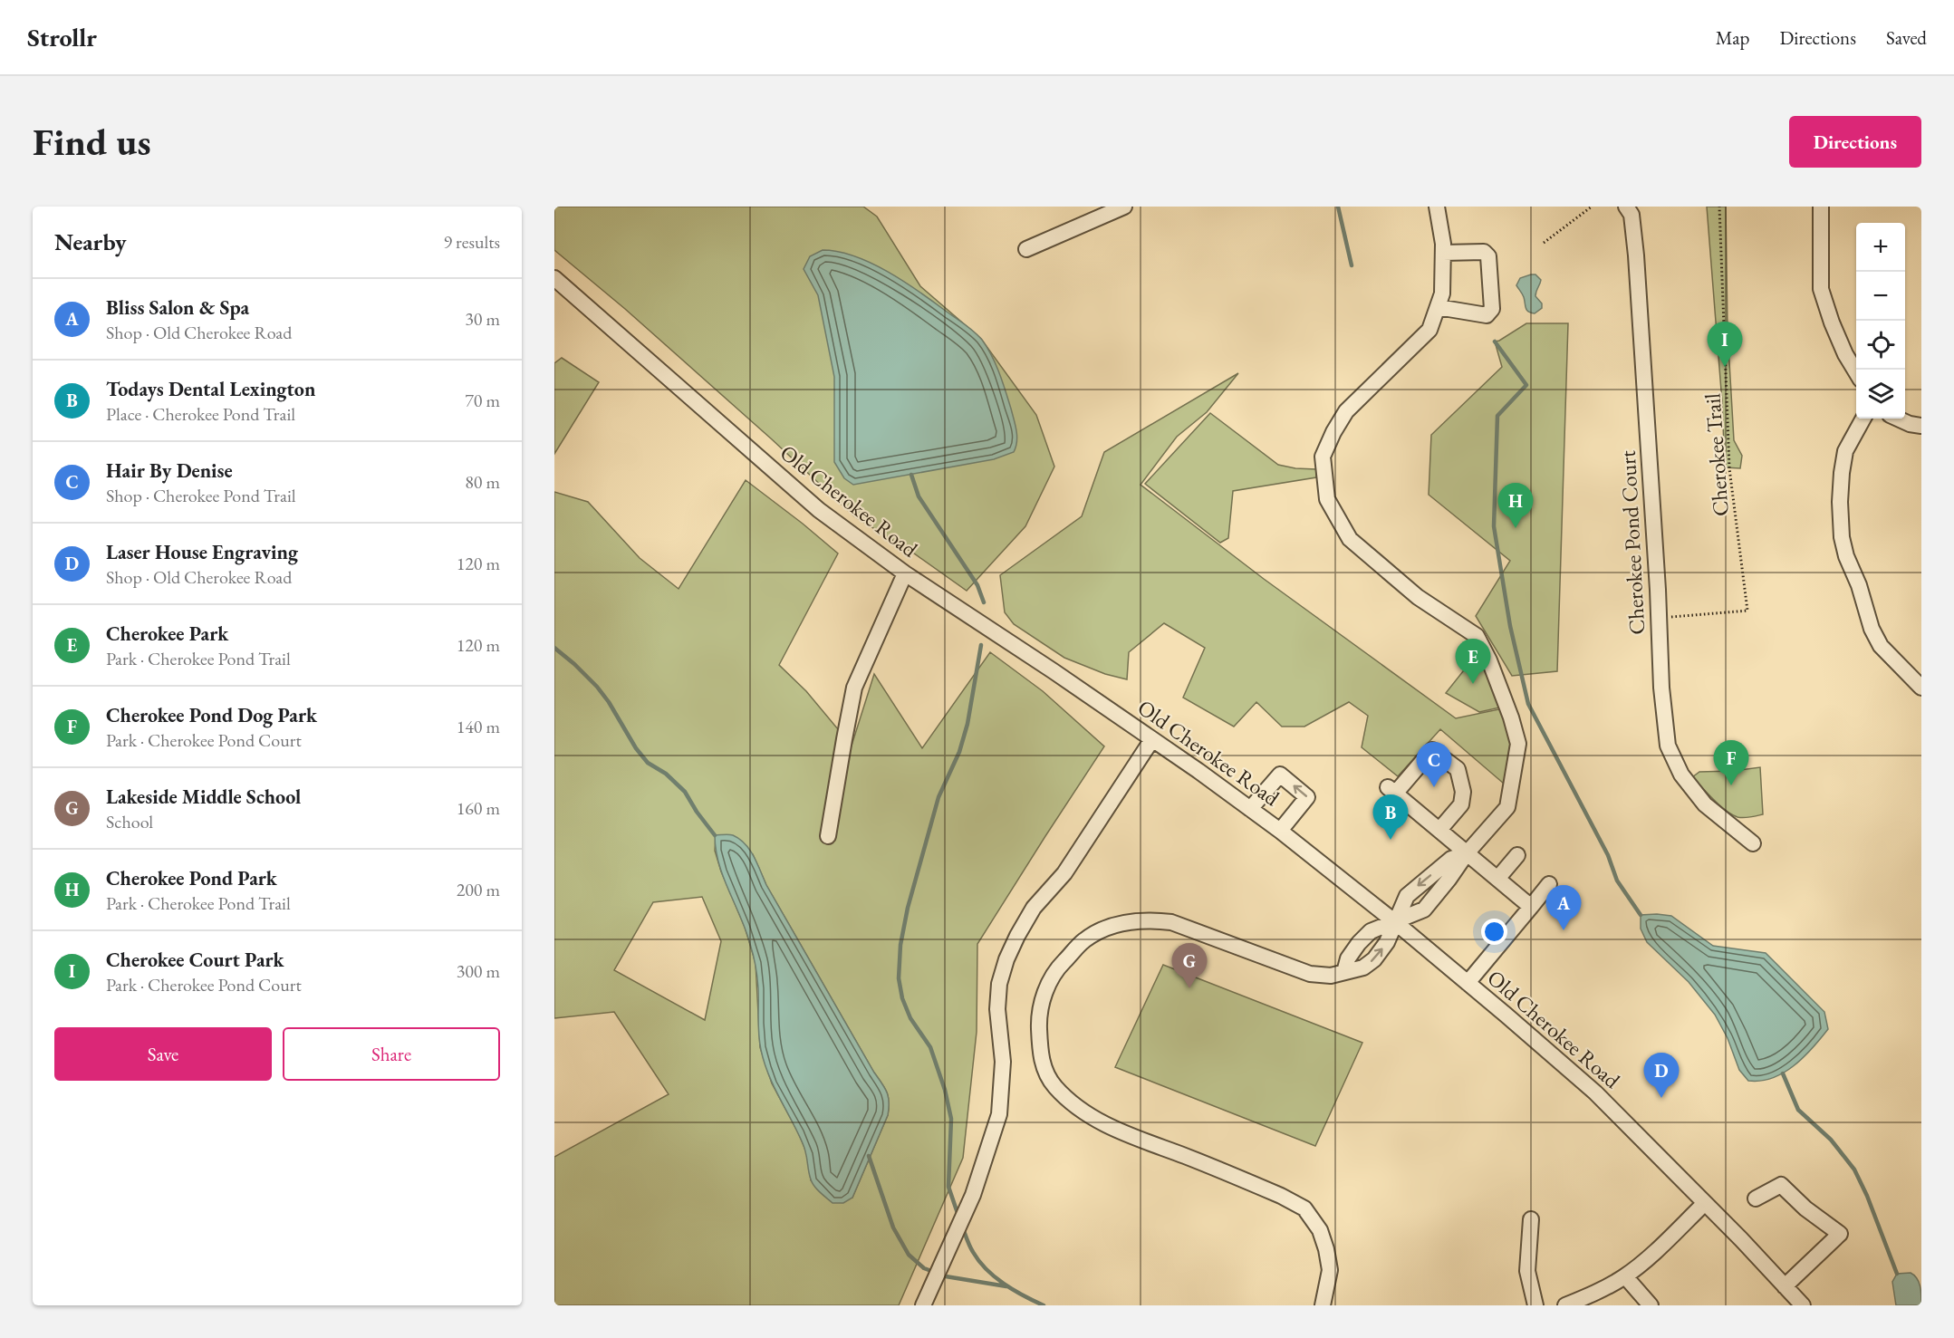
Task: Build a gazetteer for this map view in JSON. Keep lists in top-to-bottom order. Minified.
{"streets":{"street":["Old Cherokee Road","Cherokee Pond Court"],"path":["Cherokee Trail"]},"crossings":[["Cherokee Trail","Cherokee Pond Court"]],"page":{"header":"Strollr","nav":["Map","Directions","Saved"],"buttons":["Directions",["Save","Share"]],"title":"Find us","heading":["Nearby","9 results"],"map_buttons":["+","−"],"list":[{"mark":"A","name":"Bliss Salon & Spa","note":"Shop · Old Cherokee Road","value":"30 m"},{"mark":"B","name":"Todays Dental Lexington","note":"Place · Cherokee Pond Trail","value":"70 m"},{"mark":"C","name":"Hair By Denise","note":"Shop · Cherokee Pond Trail","value":"80 m"},{"mark":"D","name":"Laser House Engraving","note":"Shop · Old Cherokee Road","value":"120 m"},{"mark":"E","name":"Cherokee Park","note":"Park · Cherokee Pond Trail","value":"120 m"},{"mark":"F","name":"Cherokee Pond Dog Park","note":"Park · Cherokee Pond Court","value":"140 m"},{"mark":"G","name":"Lakeside Middle School","note":"School","value":"160 m"},{"mark":"H","name":"Cherokee Pond Park","note":"Park · Cherokee Pond Trail","value":"200 m"},{"mark":"I","name":"Cherokee Court Park","note":"Park · Cherokee Pond Court","value":"300 m"}],"pins":["I","H","E","F","C","B","A","G","D"]}}
